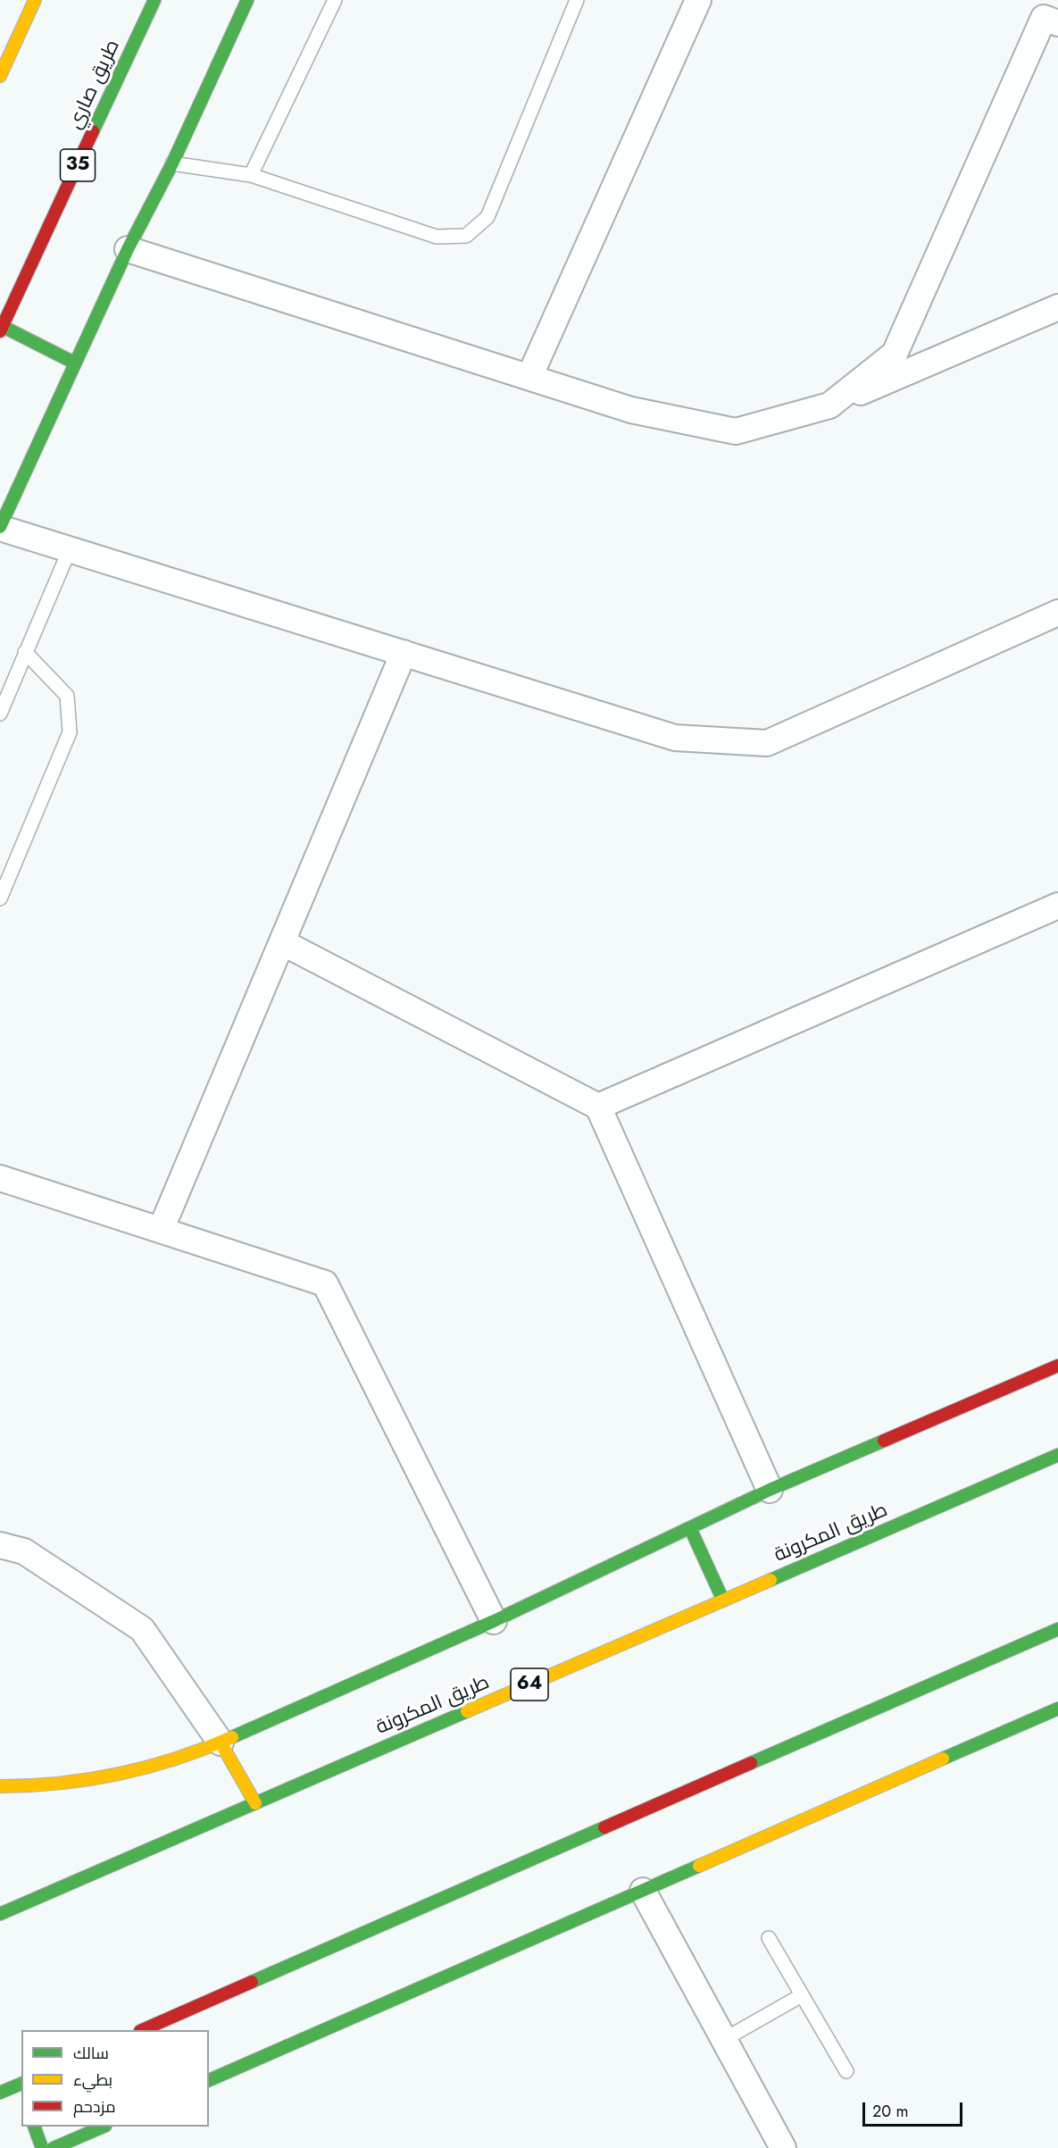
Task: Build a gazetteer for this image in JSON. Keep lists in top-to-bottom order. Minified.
{"streets":{"main road":["طريق صاري","35","طريق المكرونة","64"]},"legend":["سالك","بطيء","مزدحم"],"scale_bar":"20 m"}
